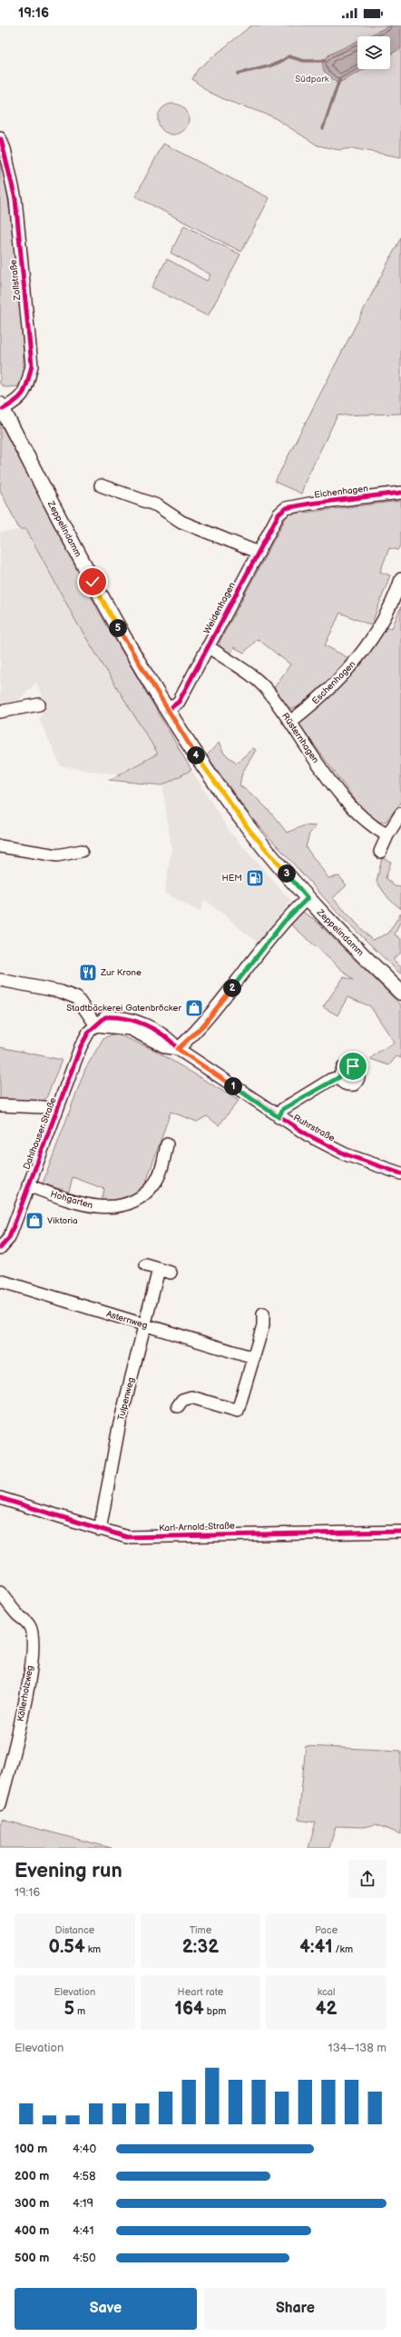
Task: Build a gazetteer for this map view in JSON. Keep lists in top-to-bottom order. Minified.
{"streets":{"main road":["Zeppelindamm"],"street":["Zollstraße","Eichenhagen","Weidenhagen","Eschenhagen","Rüsternhagen","Ruhrstraße","Dahlhauser Straße","Hohgarten","Asternweg","Tulpenweg","Karl-Arnold-Straße","Köllerholzweg"]},"crossings":[["Zollstraße","Zeppelindamm"],["Eichenhagen","Weidenhagen"],["Zeppelindamm","Weidenhagen"],["Weidenhagen","Rüsternhagen"],["Eschenhagen","Rüsternhagen"],["Ruhrstraße","Dahlhauser Straße"],["Dahlhauser Straße","Hohgarten"],["Asternweg","Tulpenweg"],["Tulpenweg","Karl-Arnold-Straße"]],"parks":["Südpark"],"places":{"fuel station":["HEM"],"restaurant":["Zur Krone"],"shop":["Stadtbäckerei Gatenbröcker","Viktoria"]},"page":{"status":"19:16","pins":["5","4","3","2","1"],"heading":["Evening run","19:16"],"stats":[["Distance","0.54 km"],["Time","2:32"],["Pace","4:41 /km"],["Elevation","5 m"],["Heart rate","164 bpm"],["kcal","42"]],"chart":["Elevation","134–138 m"],"list":[{"name":"100 m","note":"4:40"},{"name":"200 m","note":"4:58"},{"name":"300 m","note":"4:19"},{"name":"400 m","note":"4:41"},{"name":"500 m","note":"4:50"}],"buttons":["Save","Share"]}}
